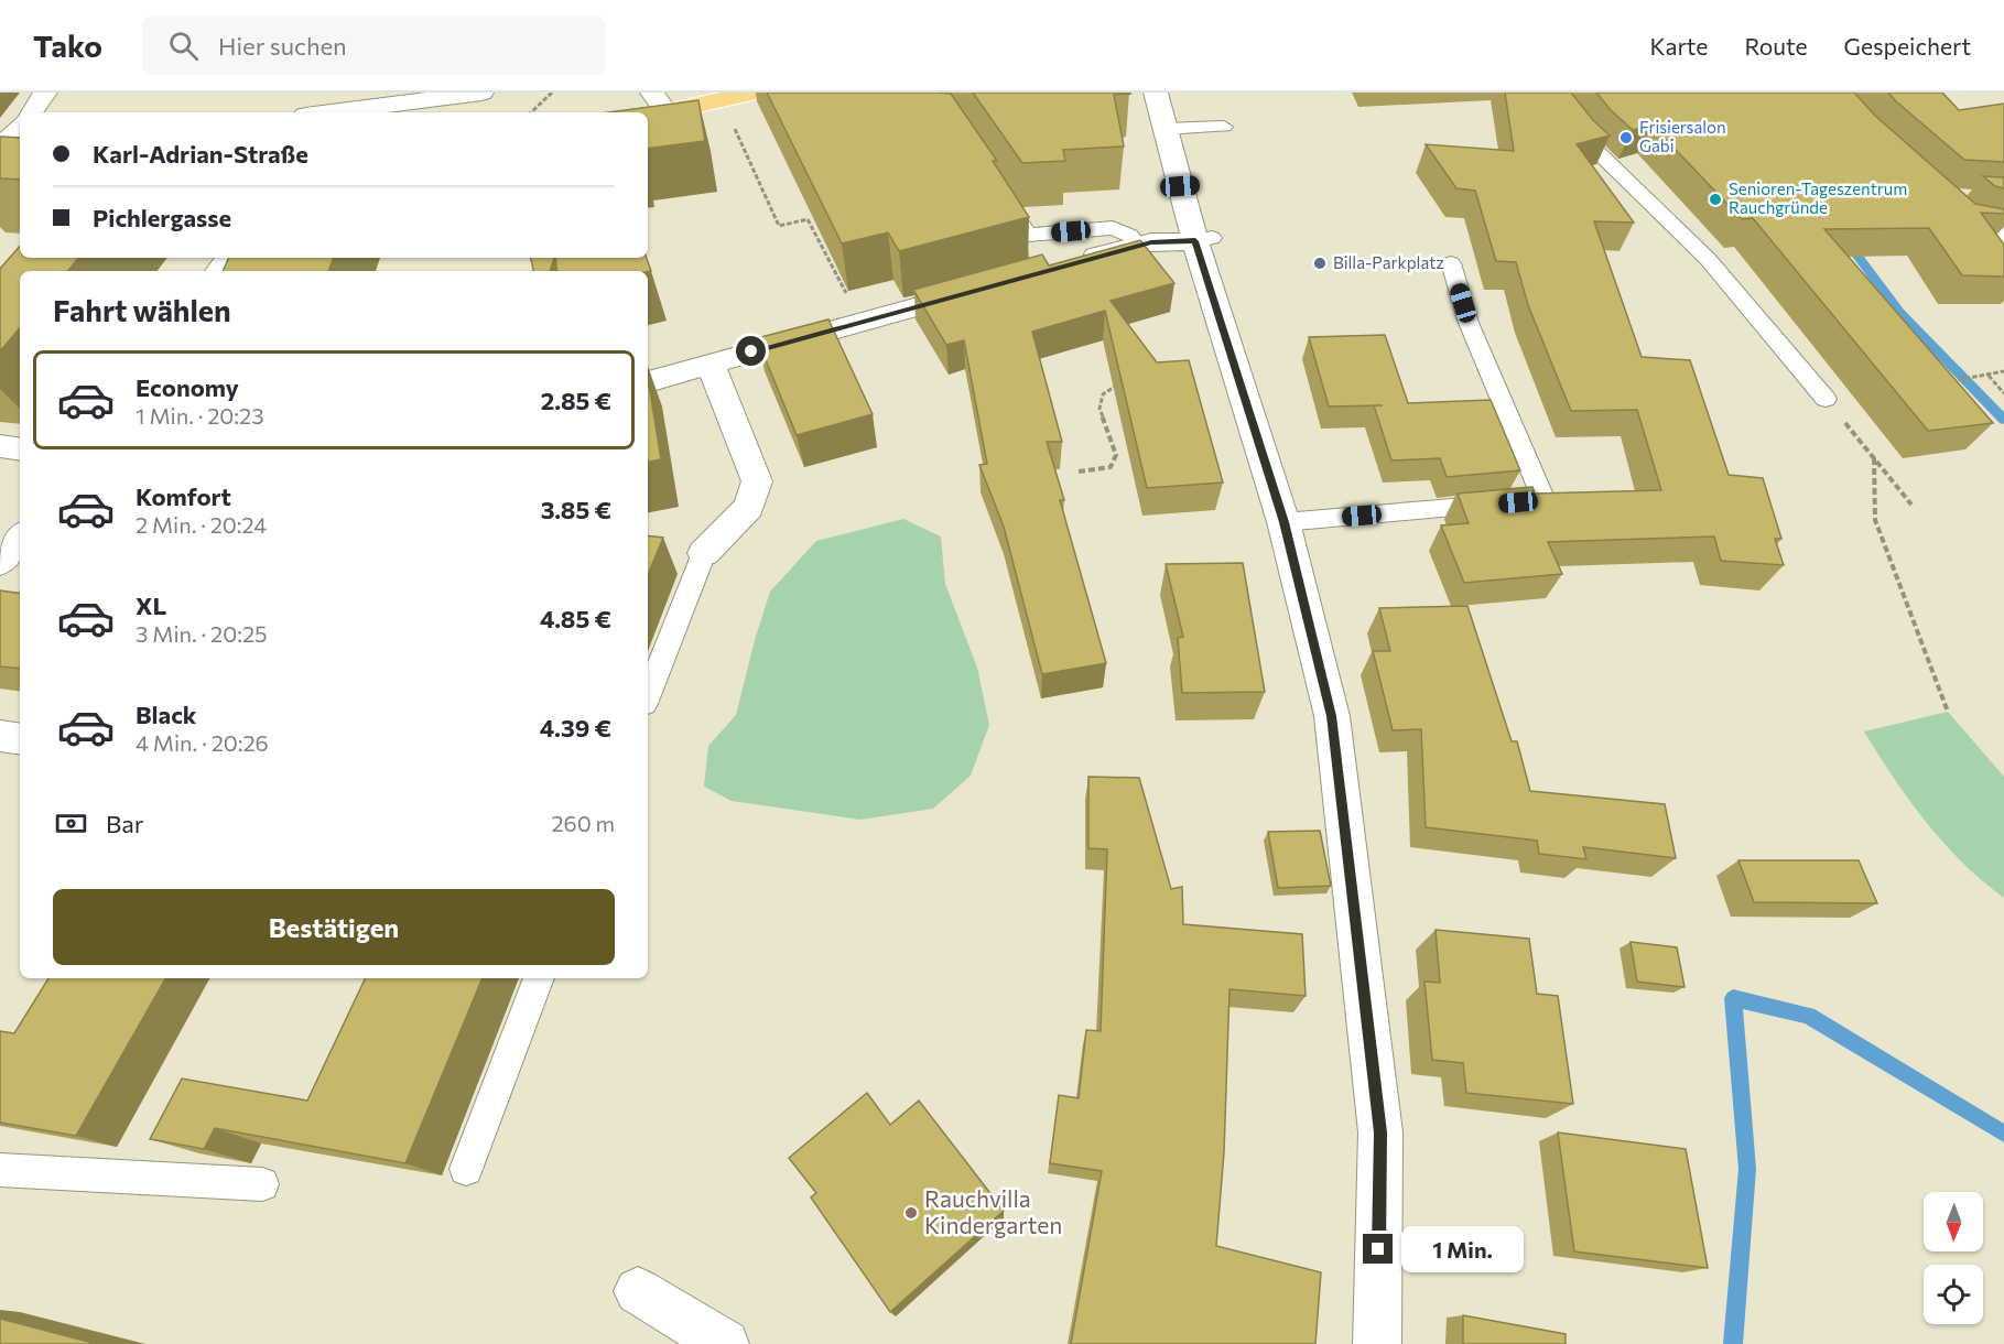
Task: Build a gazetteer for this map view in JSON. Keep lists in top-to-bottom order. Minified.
{"places":["Frisiersalon Gabi","Senioren-Tageszentrum Rauchgründe","Billa-Parkplatz","Rauchvilla Kindergarten"],"north":"bottom","page":{"header":"Tako","search":"Hier suchen","nav":["Karte","Route","Gespeichert"],"banner":["Karl-Adrian-Straße","Pichlergasse"],"heading":"Fahrt wählen","list":[{"name":"Economy","note":"1 Min. · 20:23","value":"2.85 €"},{"name":"Komfort","note":"2 Min. · 20:24","value":"3.85 €"},{"name":"XL","note":"3 Min. · 20:25","value":"4.85 €"},{"name":"Black","note":"4 Min. · 20:26","value":"4.39 €"}],"pay":["Bar","260 m"],"buttons":"Bestätigen","bubble":"1 Min."}}
